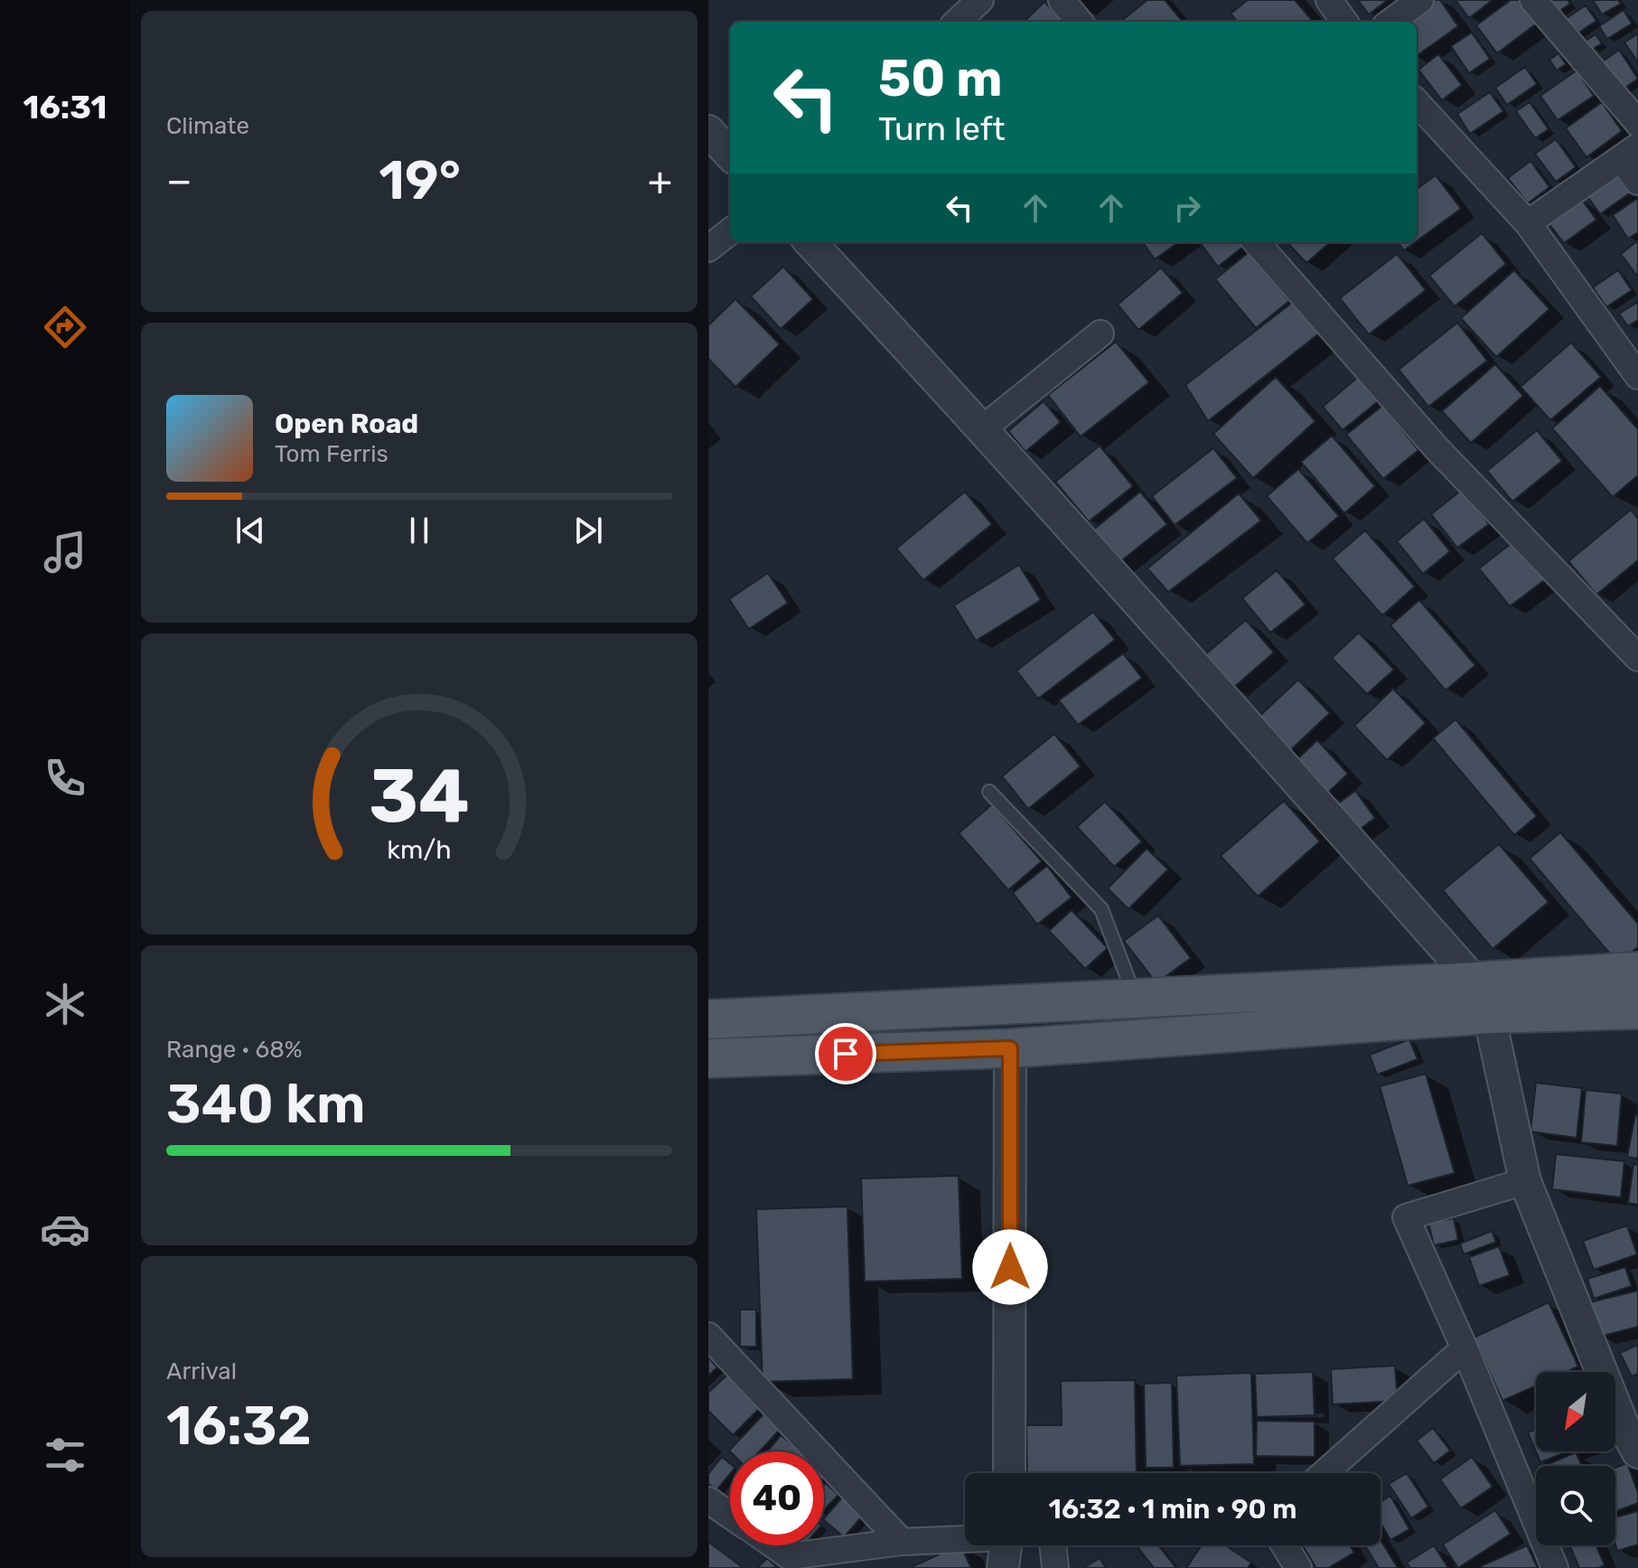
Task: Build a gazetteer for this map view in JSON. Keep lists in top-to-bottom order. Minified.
{"north":"bottom left","page":{"tabs":"16:31","tile":["Climate",["Range · 68%","340 km"],["Arrival","16:32"]],"turn":["50 m","Turn left"],"heat":["−","19°","+"],"song":["Open Road","Tom Ferris"],"limit":"40","trip":"16:32 · 1 min · 90 m","gauge":["34","km/h"]}}
